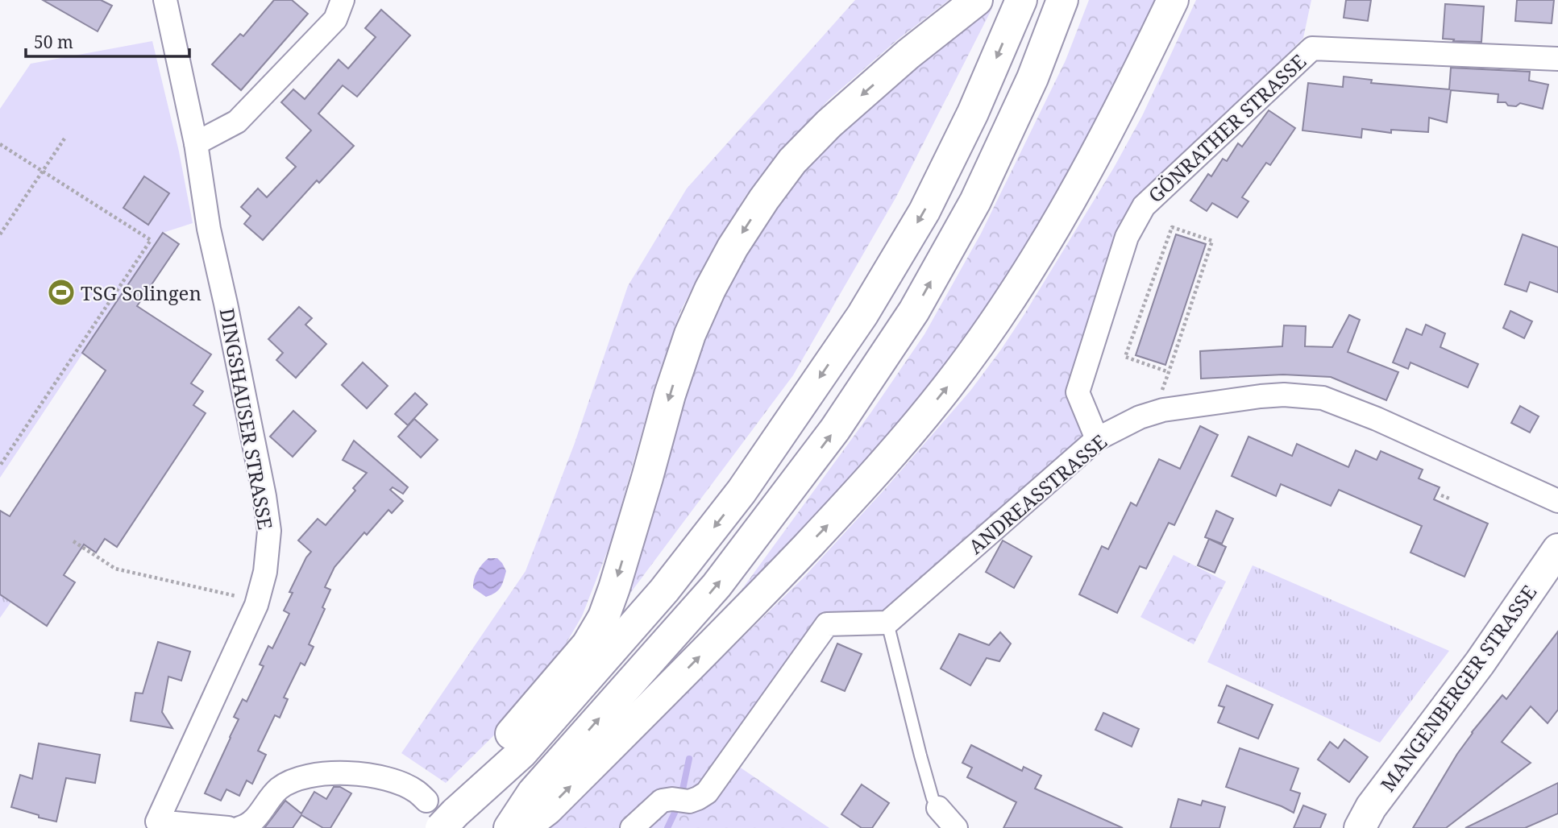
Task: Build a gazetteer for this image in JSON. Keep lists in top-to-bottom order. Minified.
{"streets":{"main road":["MANGENBERGER STRASSE"],"street":["GÖNRATHER STRASSE","DINGSHAUSER STRASSE","ANDREASSTRASSE"]},"crossings":[["GÖNRATHER STRASSE","ANDREASSTRASSE"]],"places":{"sports":["TSG Solingen"]},"scale_bar":"50 m"}
